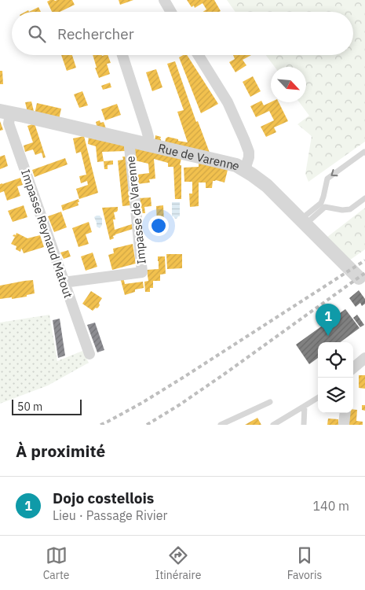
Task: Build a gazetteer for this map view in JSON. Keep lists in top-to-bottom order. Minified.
{"streets":{"street":["Rue de Varenne","Impasse de Varenne","Impasse Reynaud Matout"]},"crossings":[["Rue de Varenne","Impasse de Varenne"],["Rue de Varenne","Impasse Reynaud Matout"],["Impasse de Varenne","Impasse Reynaud Matout"]],"scale_bar":"50 m","north":"bottom right","page":{"search":"Rechercher","pins":"1","scale":"50 m","heading":"À proximité","list":[{"mark":"1","name":"Dojo costellois","note":"Lieu · Passage Rivier","value":"140 m"}],"nav":["Carte","Itinéraire","Favoris"]}}
